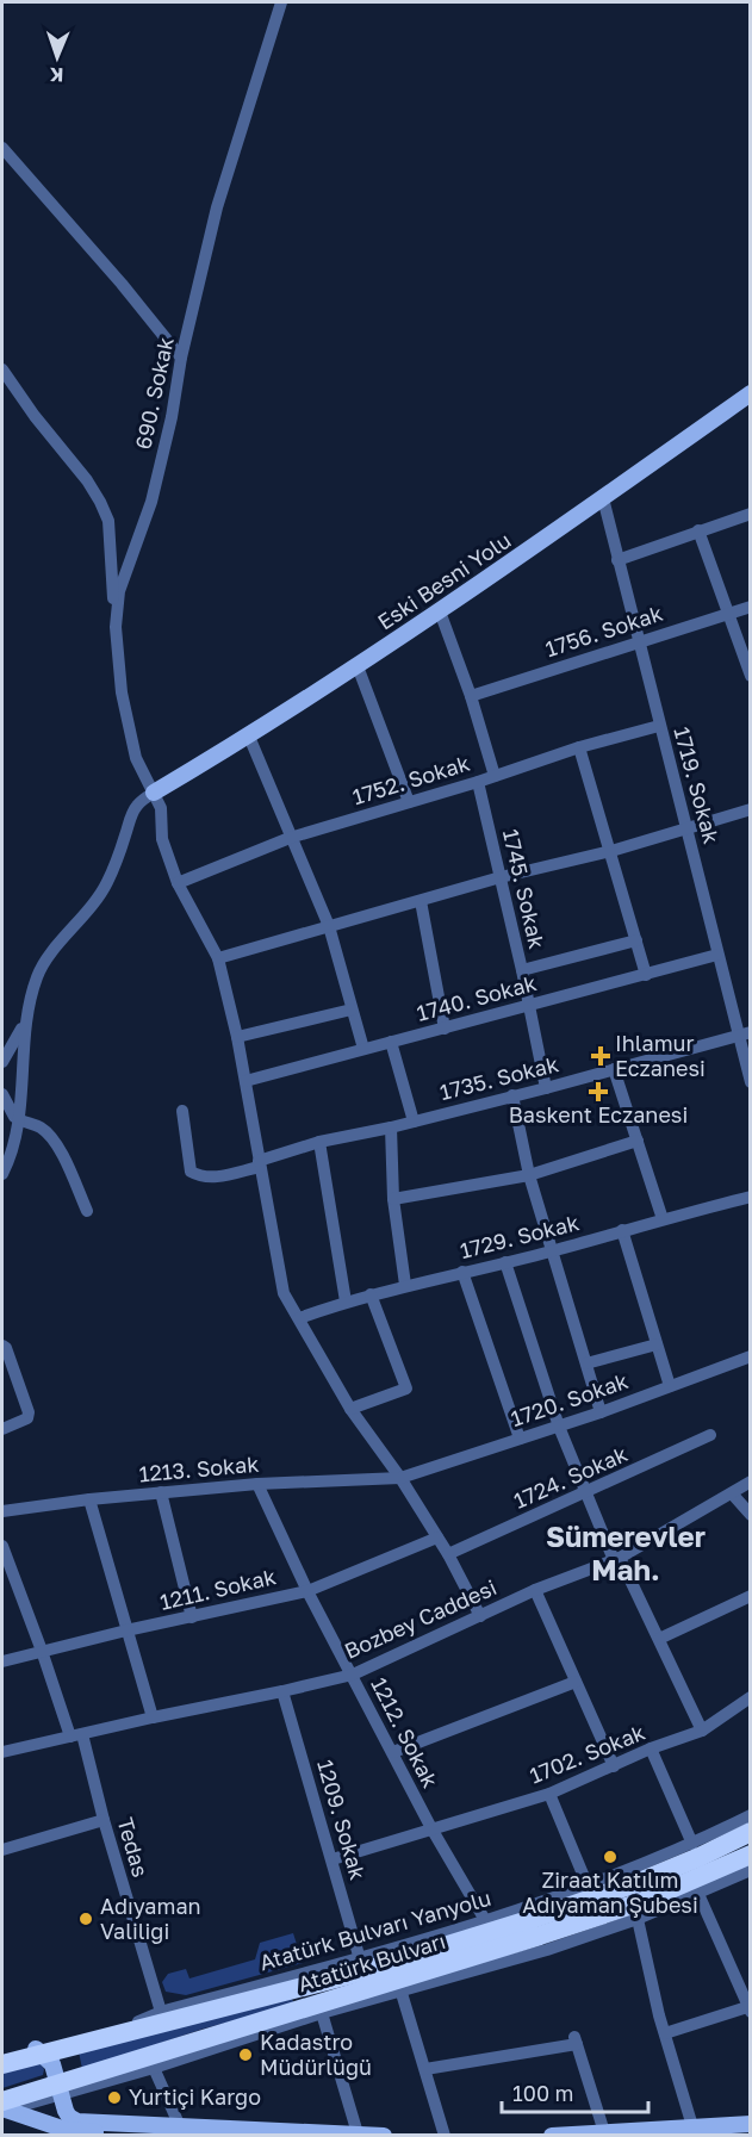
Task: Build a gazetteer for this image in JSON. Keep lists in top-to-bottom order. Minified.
{"streets":{"highway":["Atatürk Bulvarı"],"main road":["Eski Besni Yolu"],"street":["690. Sokak","1756. Sokak","1752. Sokak","1719. Sokak","1745. Sokak","1740. Sokak","1735. Sokak","1729. Sokak","1720. Sokak","1213. Sokak","1724. Sokak","1211. Sokak","Bozbey Caddesi","1212. Sokak","1702. Sokak","1209. Sokak","Tedas","Atatürk Bulvarı Yanyolu"]},"crossings":[["690. Sokak","Eski Besni Yolu"],["690. Sokak","1752. Sokak"],["690. Sokak","1740. Sokak"],["690. Sokak","1735. Sokak"],["690. Sokak","1729. Sokak"],["690. Sokak","1720. Sokak"],["690. Sokak","1213. Sokak"],["690. Sokak","1724. Sokak"],["690. Sokak","1211. Sokak"],["690. Sokak","Bozbey Caddesi"],["Eski Besni Yolu","1719. Sokak"],["1756. Sokak","1719. Sokak"],["1752. Sokak","1719. Sokak"],["1752. Sokak","1745. Sokak"],["1719. Sokak","1740. Sokak"],["1719. Sokak","1735. Sokak"],["1745. Sokak","1740. Sokak"],["1745. Sokak","1735. Sokak"],["1720. Sokak","1213. Sokak"],["1213. Sokak","1212. Sokak"],["1211. Sokak","1212. Sokak"],["1211. Sokak","Tedas"],["Bozbey Caddesi","1212. Sokak"],["Bozbey Caddesi","1209. Sokak"],["Bozbey Caddesi","Tedas"],["1212. Sokak","1702. Sokak"],["1212. Sokak","Atatürk Bulvarı Yanyolu"],["1702. Sokak","1209. Sokak"],["1209. Sokak","Atatürk Bulvarı Yanyolu"],["Tedas","Atatürk Bulvarı Yanyolu"],["Atatürk Bulvarı Yanyolu","Atatürk Bulvarı"]],"districts":["Sümerevler Mah."],"places":{"health":["Ihlamur Eczanesi","Baskent Eczanesi"],"other":["Ziraat Katılım Adıyaman Şubesi","Adıyaman Valiliği","Kadastro Müdürlüğü","Yurtiçi Kargo"]},"scale_bar":"100 m","north":"bottom"}
